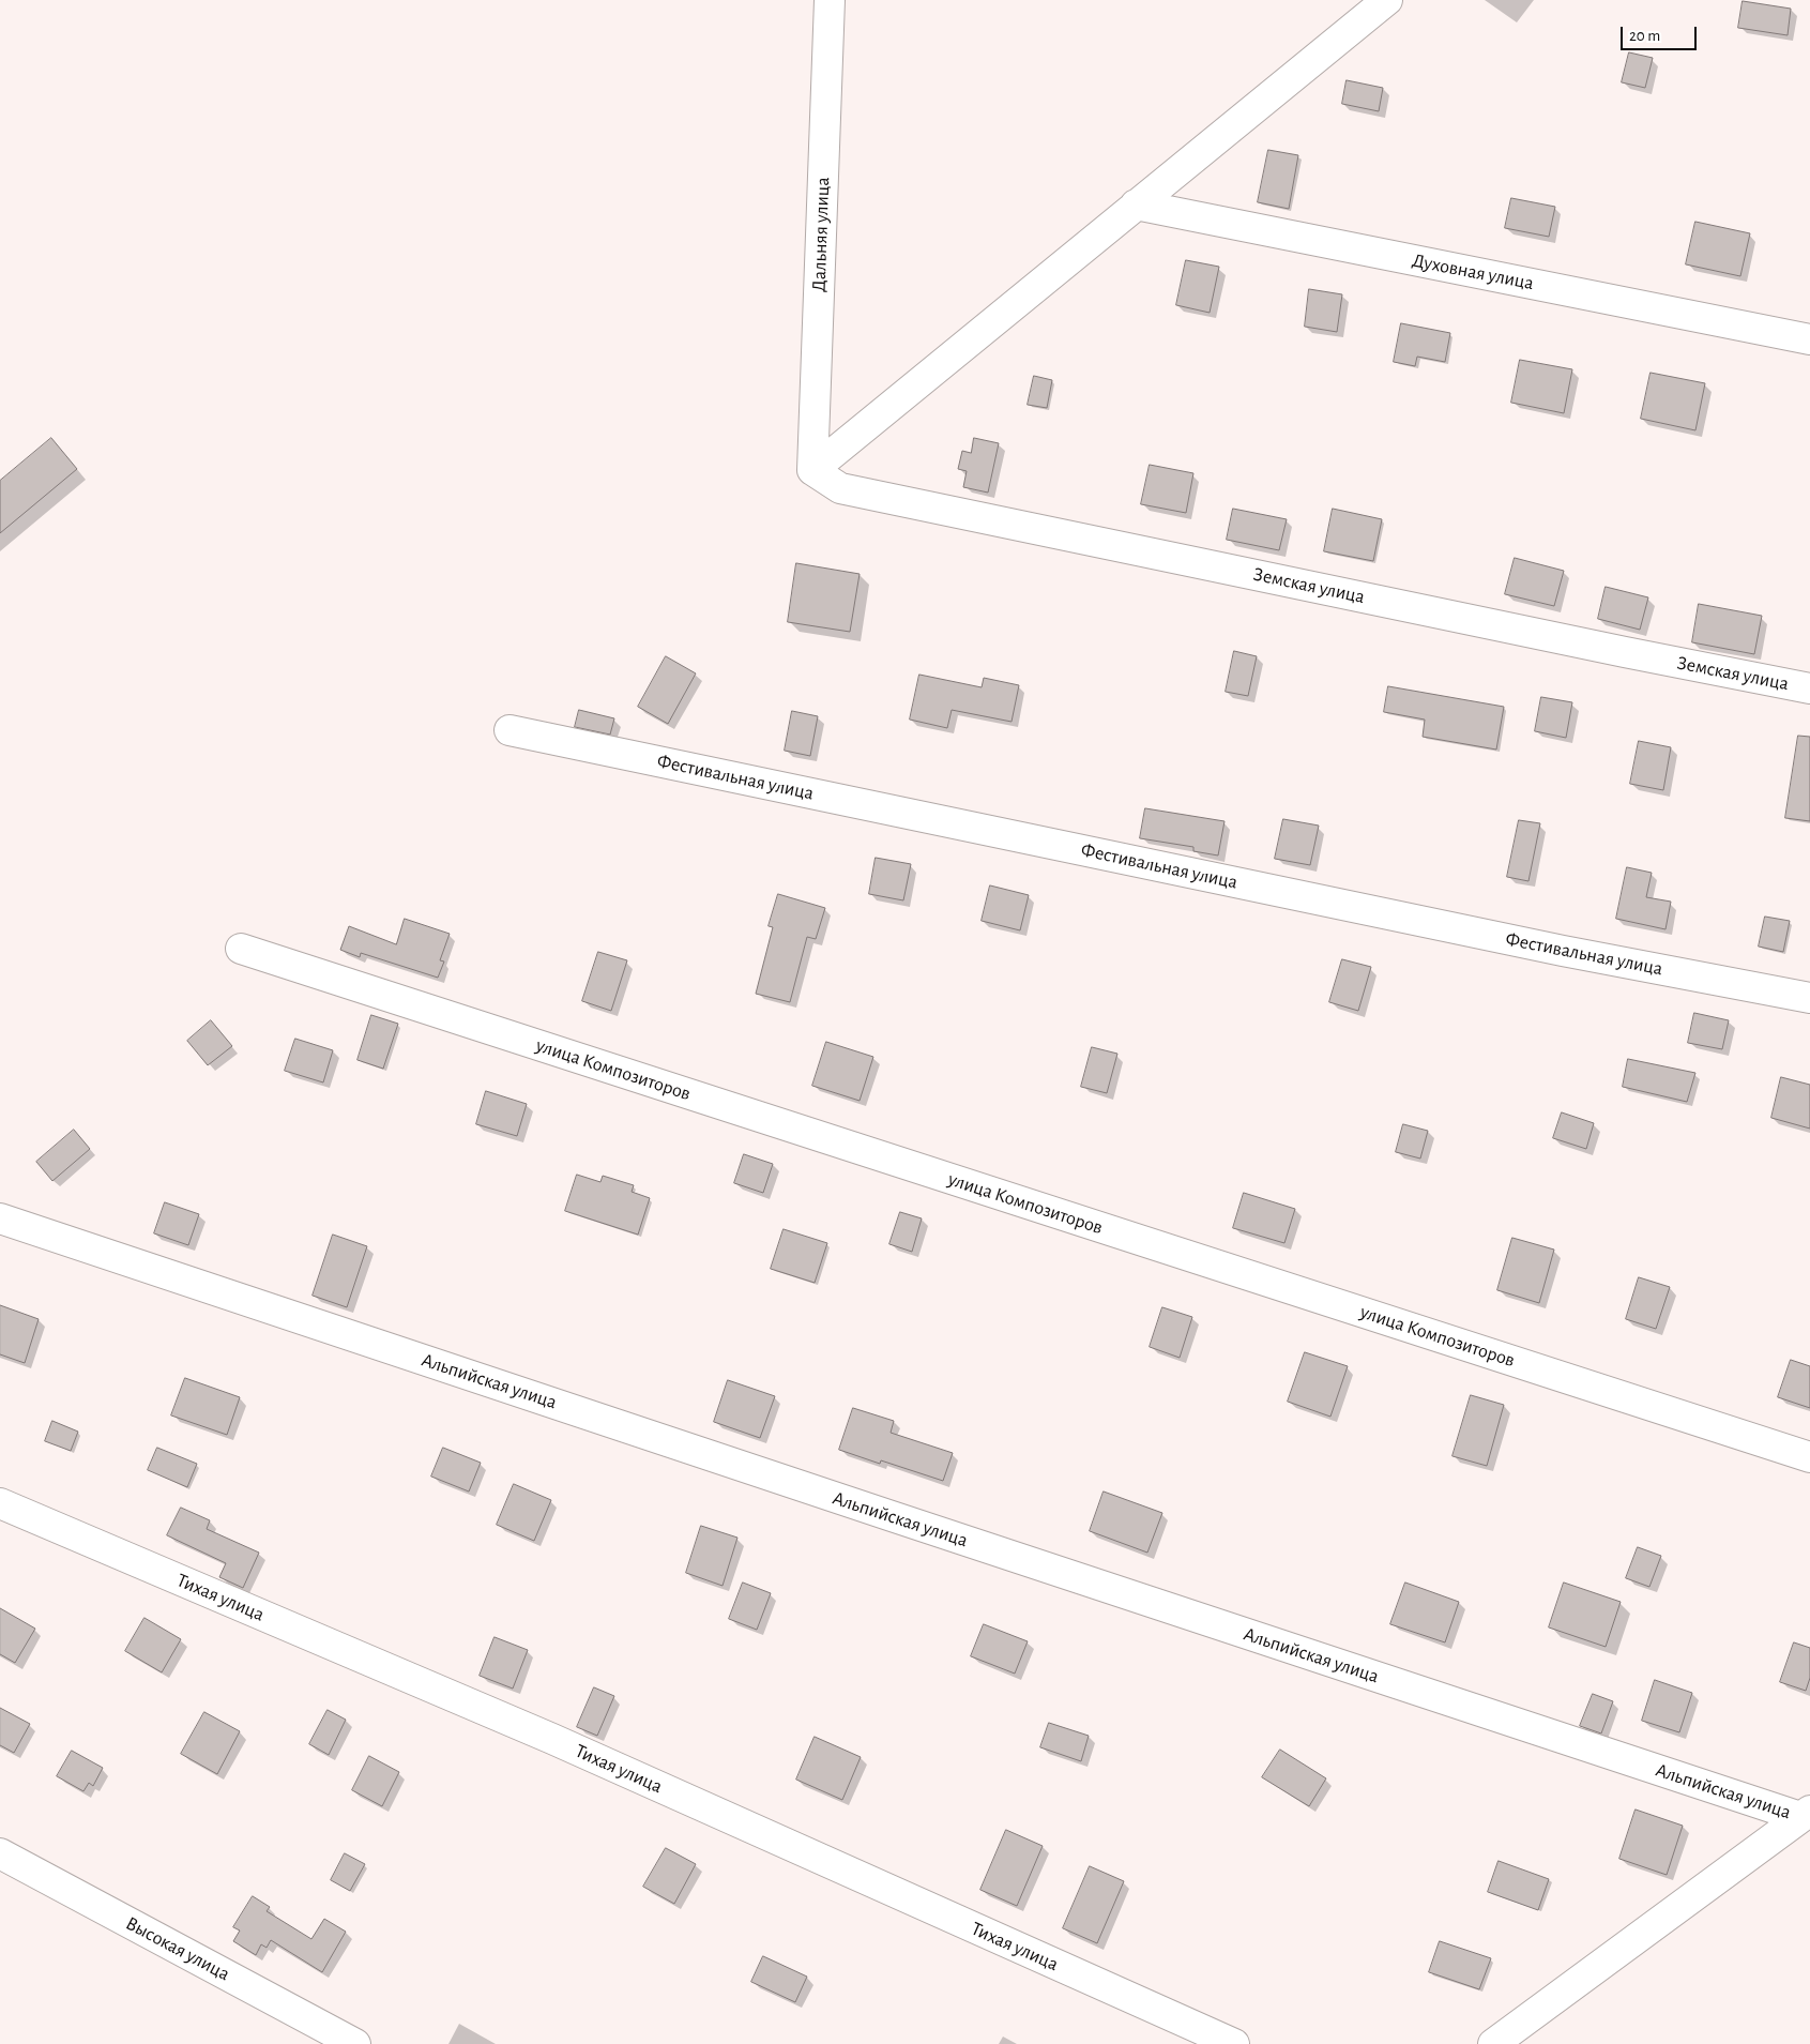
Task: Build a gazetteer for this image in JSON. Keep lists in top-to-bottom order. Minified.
{"streets":{"street":["Дальняя улица","Духовная улица","Земская улица","Фестивальная улица","улица Композиторов","Альпийская улица","Тихая улица","Высокая улица"]},"crossings":[["Дальняя улица","Земская улица"]],"scale_bar":"20 m"}
